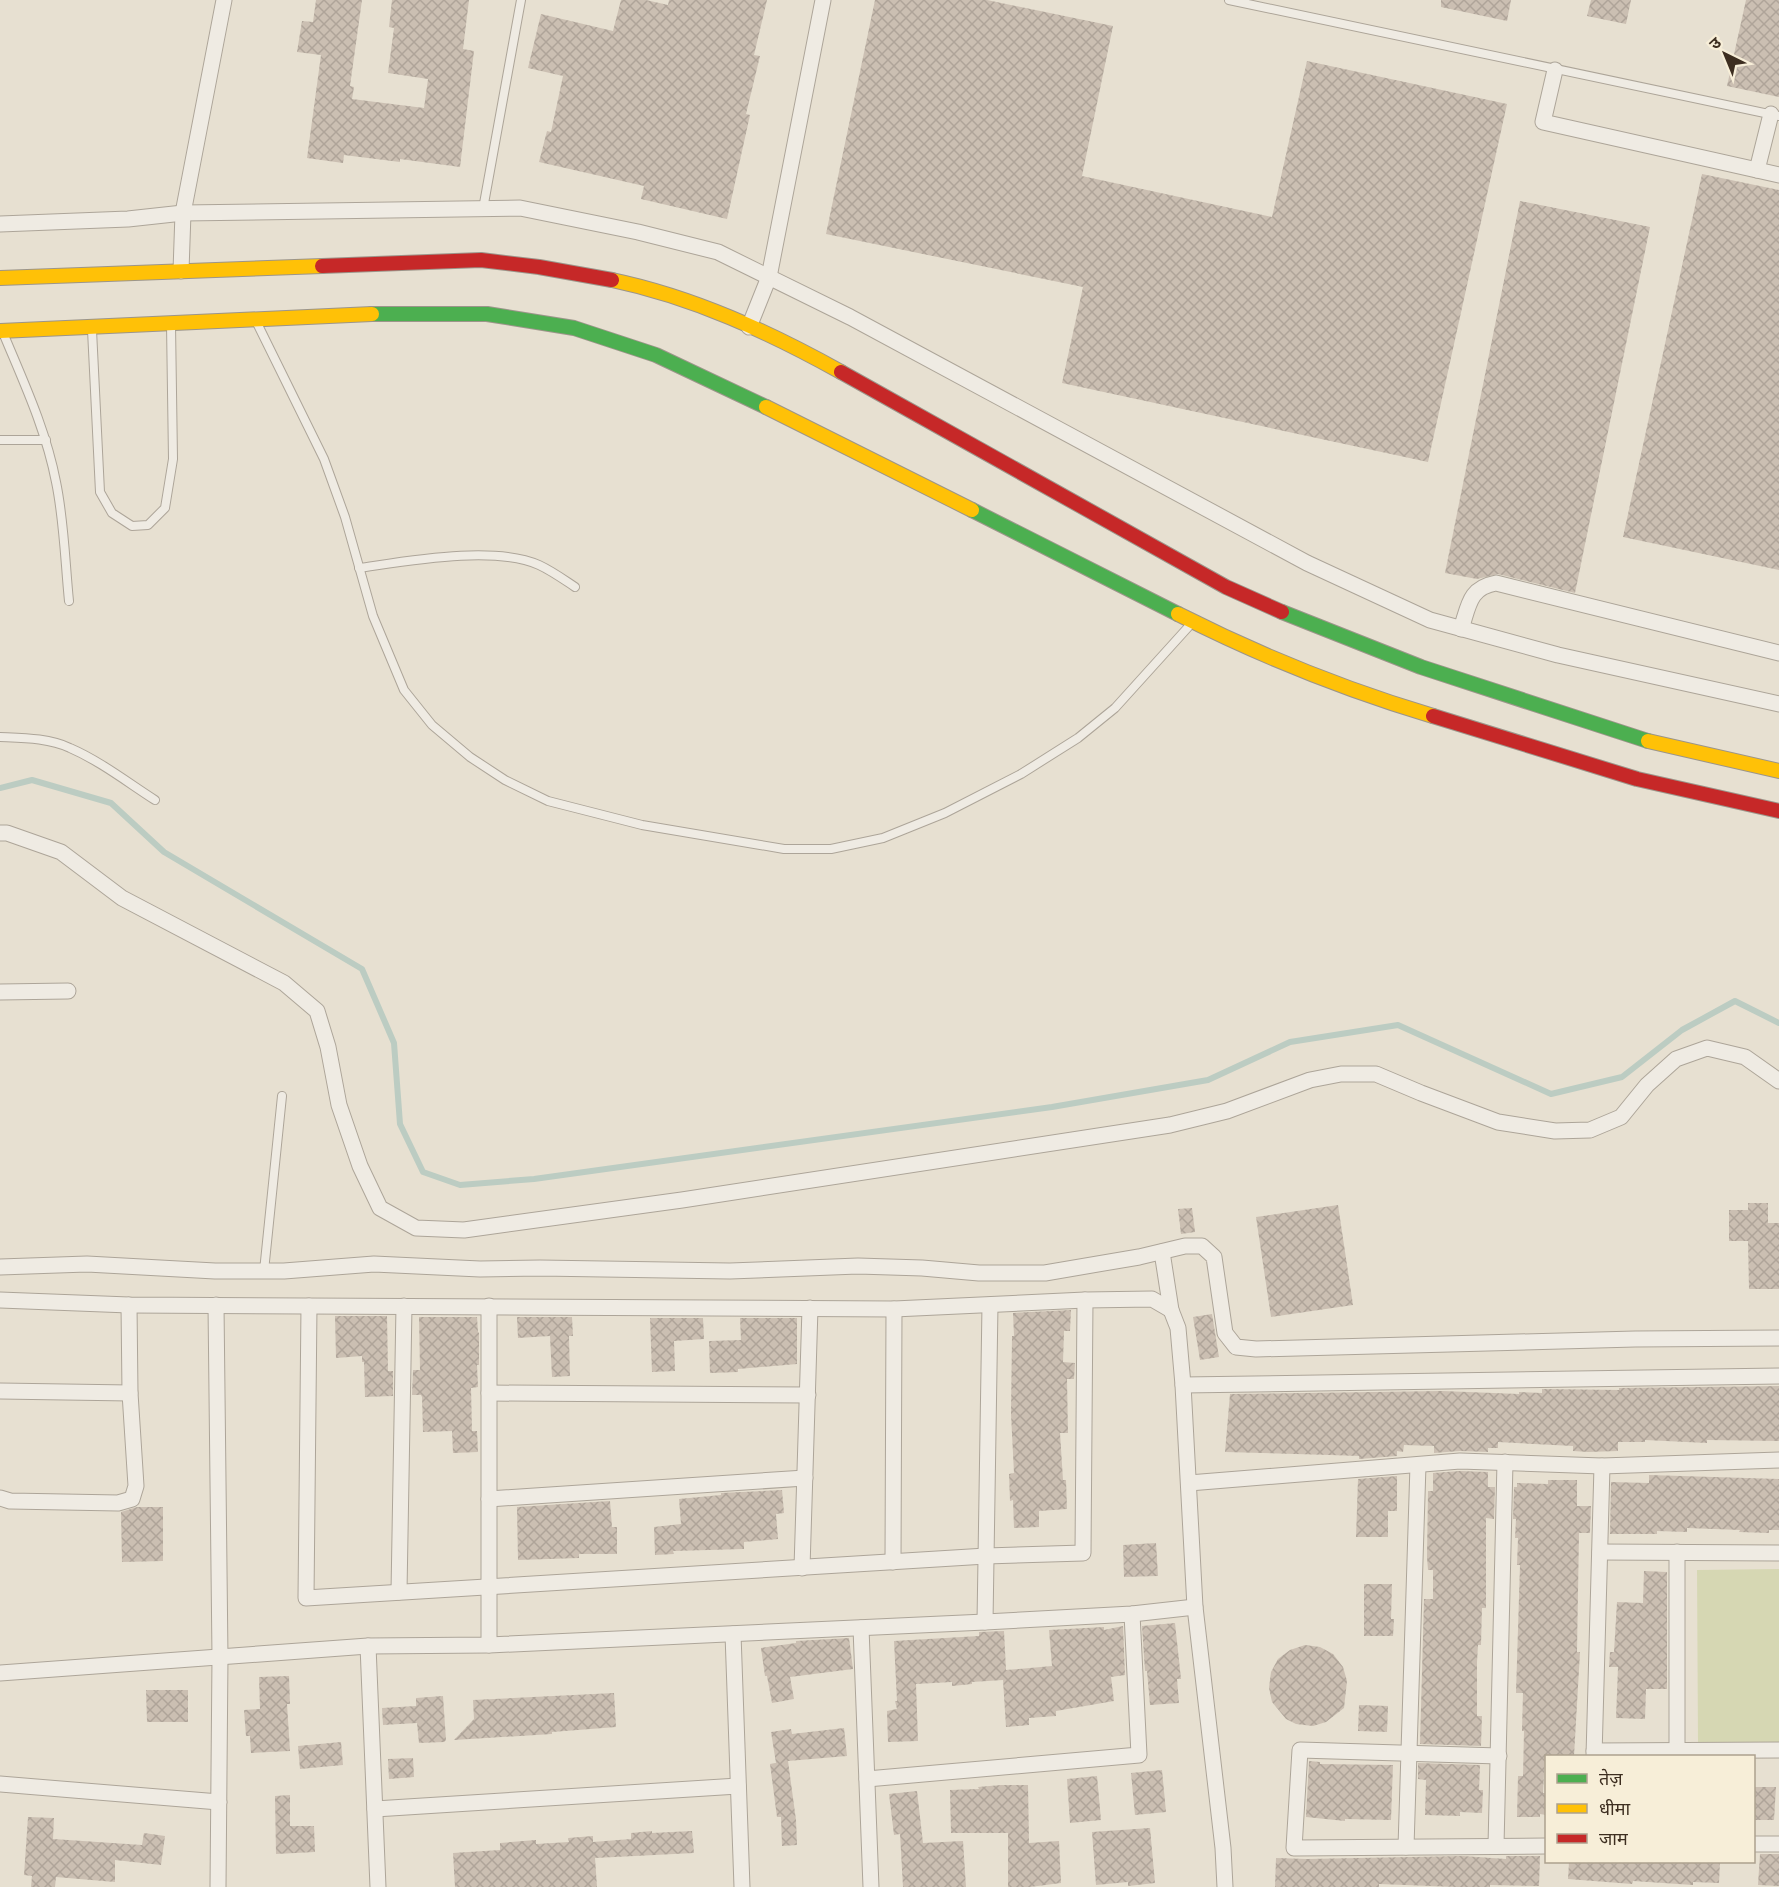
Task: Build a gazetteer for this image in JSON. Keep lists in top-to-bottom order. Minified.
{"legend":["तेज़","धीमा","जाम"],"north":"top left"}
